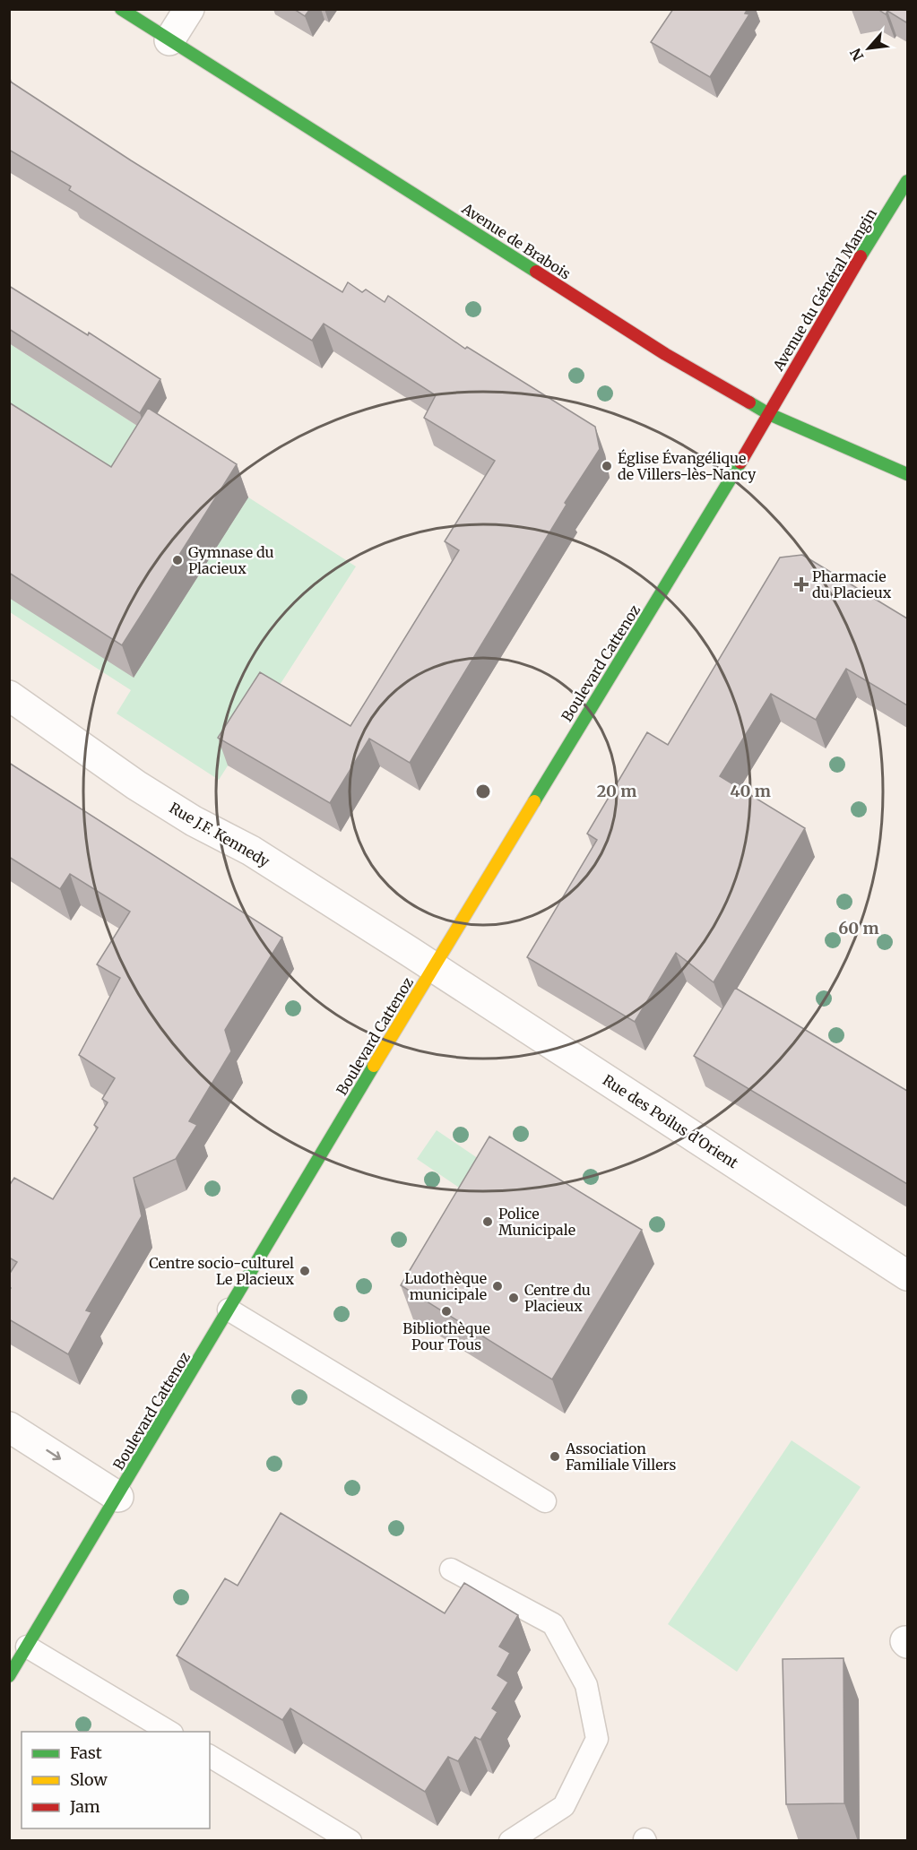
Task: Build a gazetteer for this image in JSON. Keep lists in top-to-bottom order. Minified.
{"streets":{"street":["Avenue de Brabois","Avenue du Général Mangin","Boulevard Cattenoz","Rue J.F. Kennedy","Rue des Poilus d'Orient"]},"crossings":[["Avenue de Brabois","Avenue du Général Mangin"],["Avenue de Brabois","Boulevard Cattenoz"],["Avenue du Général Mangin","Boulevard Cattenoz"],["Boulevard Cattenoz","Rue J.F. Kennedy"],["Boulevard Cattenoz","Rue des Poilus d'Orient"],["Rue J.F. Kennedy","Rue des Poilus d'Orient"]],"places":{"other":["Église Évangélique de Villers-lès-Nancy","Gymnase du Placieux","Police Municipale","Centre socio-culturel Le Placieux","Ludothèque municipale","Centre du Placieux","Bibliothèque Pour Tous","Association Familiale Villers"],"health":["Pharmacie du Placieux"]},"legend":["Fast","Slow","Jam"],"north":"bottom left","rings":["20 m","40 m","60 m"]}
